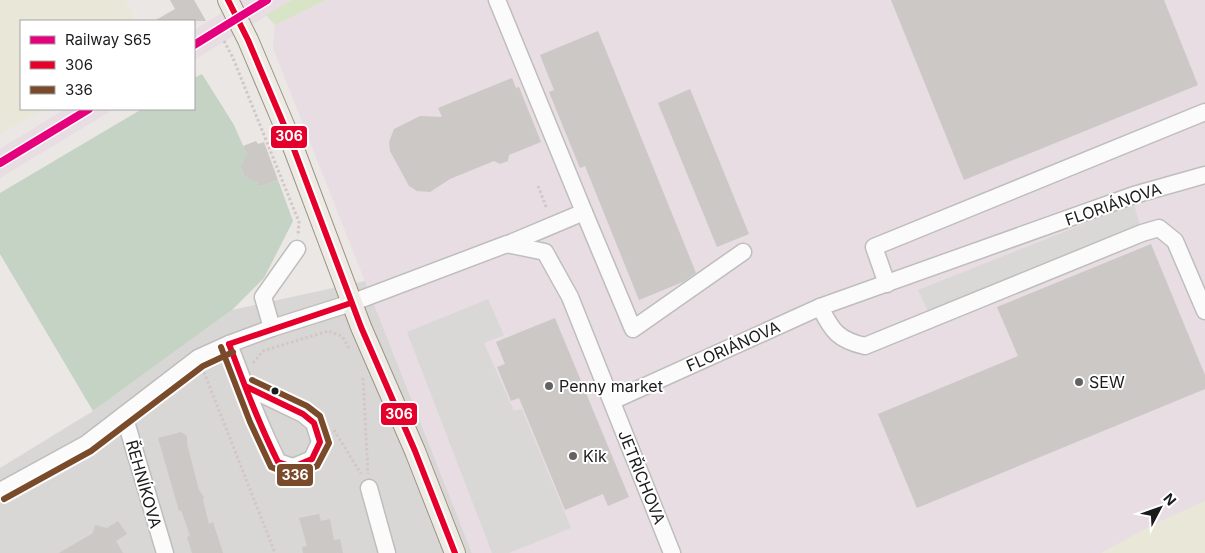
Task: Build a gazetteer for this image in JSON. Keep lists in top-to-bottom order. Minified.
{"streets":{"street":["FLORIÁNOVA","JETŘICHOVA","ŘEHNÍKOVA"]},"crossings":[["FLORIÁNOVA","JETŘICHOVA"]],"places":["SEW","Penny market","Kik"],"lines":["rail line S65","transit line 306","transit line 336"],"legend":["Railway S65","306","336"],"north":"top right"}
